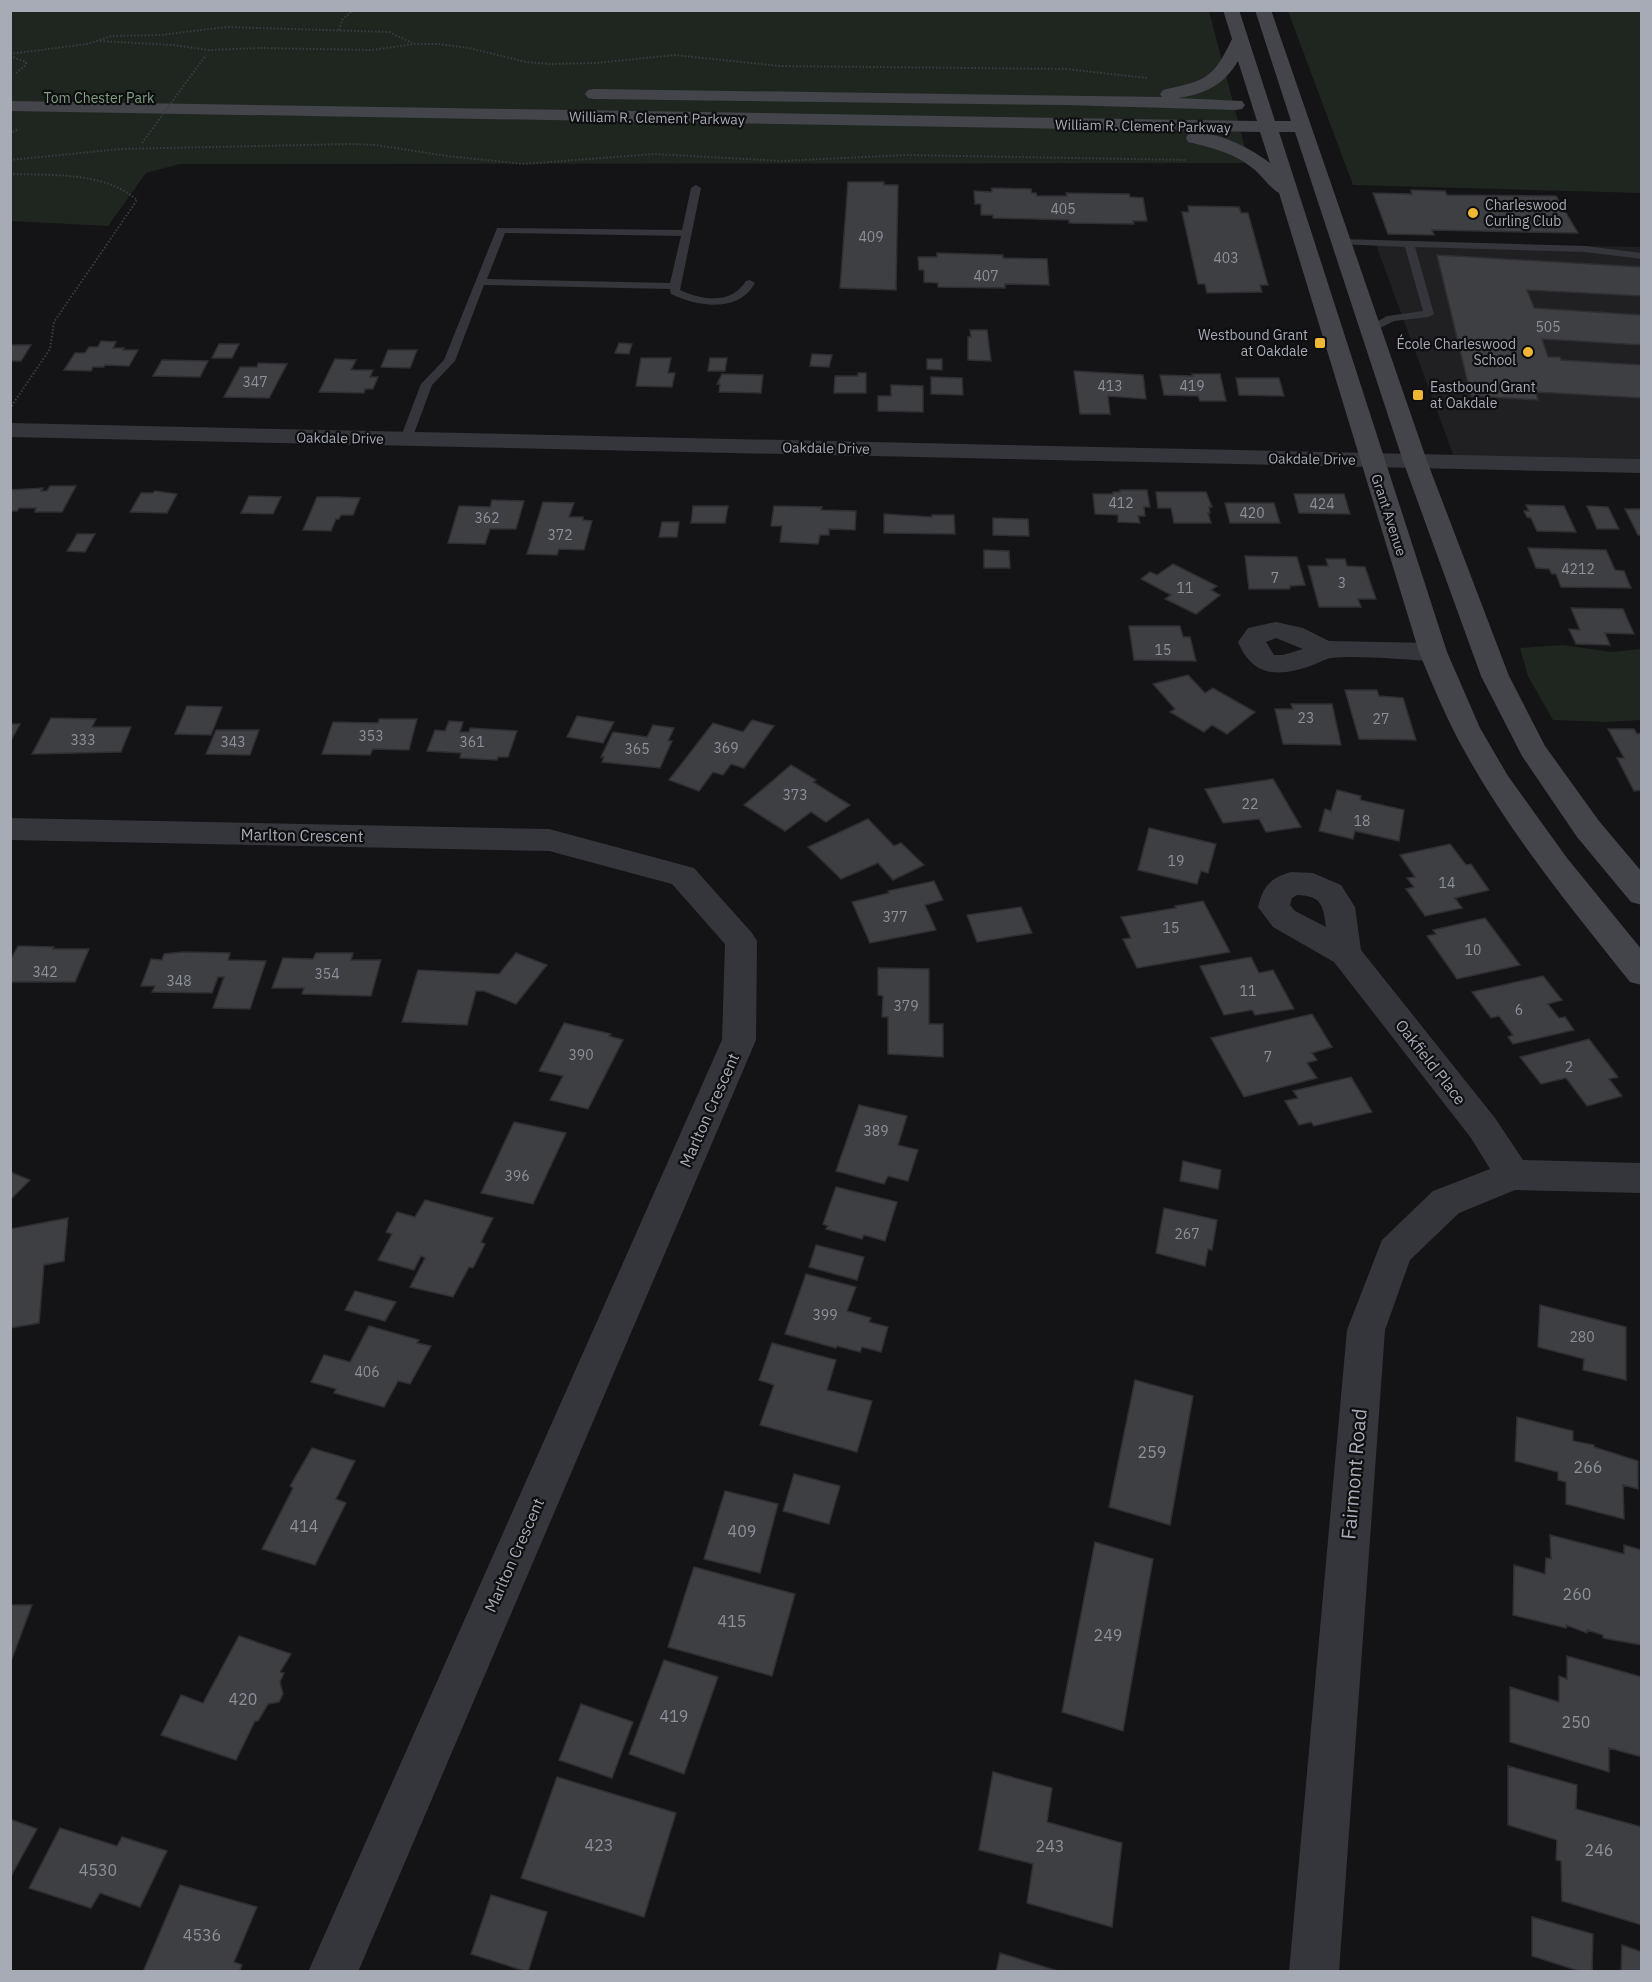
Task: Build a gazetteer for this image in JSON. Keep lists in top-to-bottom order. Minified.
{"streets":{"main road":["William R. Clement Parkway","Grant Avenue"],"street":["Oakdale Drive","Marlton Crescent","Oakfield Place","Fairmont Road"]},"crossings":[["William R. Clement Parkway","Grant Avenue"],["Oakdale Drive","Grant Avenue"],["Oakfield Place","Fairmont Road"]],"parks":["Tom Chester Park"],"places":{"other":["Charleswood Curling Club","École Charleswood School"],"transit":["Westbound Grant at Oakdale","Eastbound Grant at Oakdale"]},"house_numbers":["405","409","403","407","505","347","413","419","412","424","420","362","372","4212","7","3","11","15","23","27","353","333","343","361","369","365","373","22","18","19","14","377","15","10","342","354","348","11","379","6","390","7","2","389","396","267","399","280","406","259","266","414","409","260","415","249","420","419","250","423","243","246","4530","4536"]}
